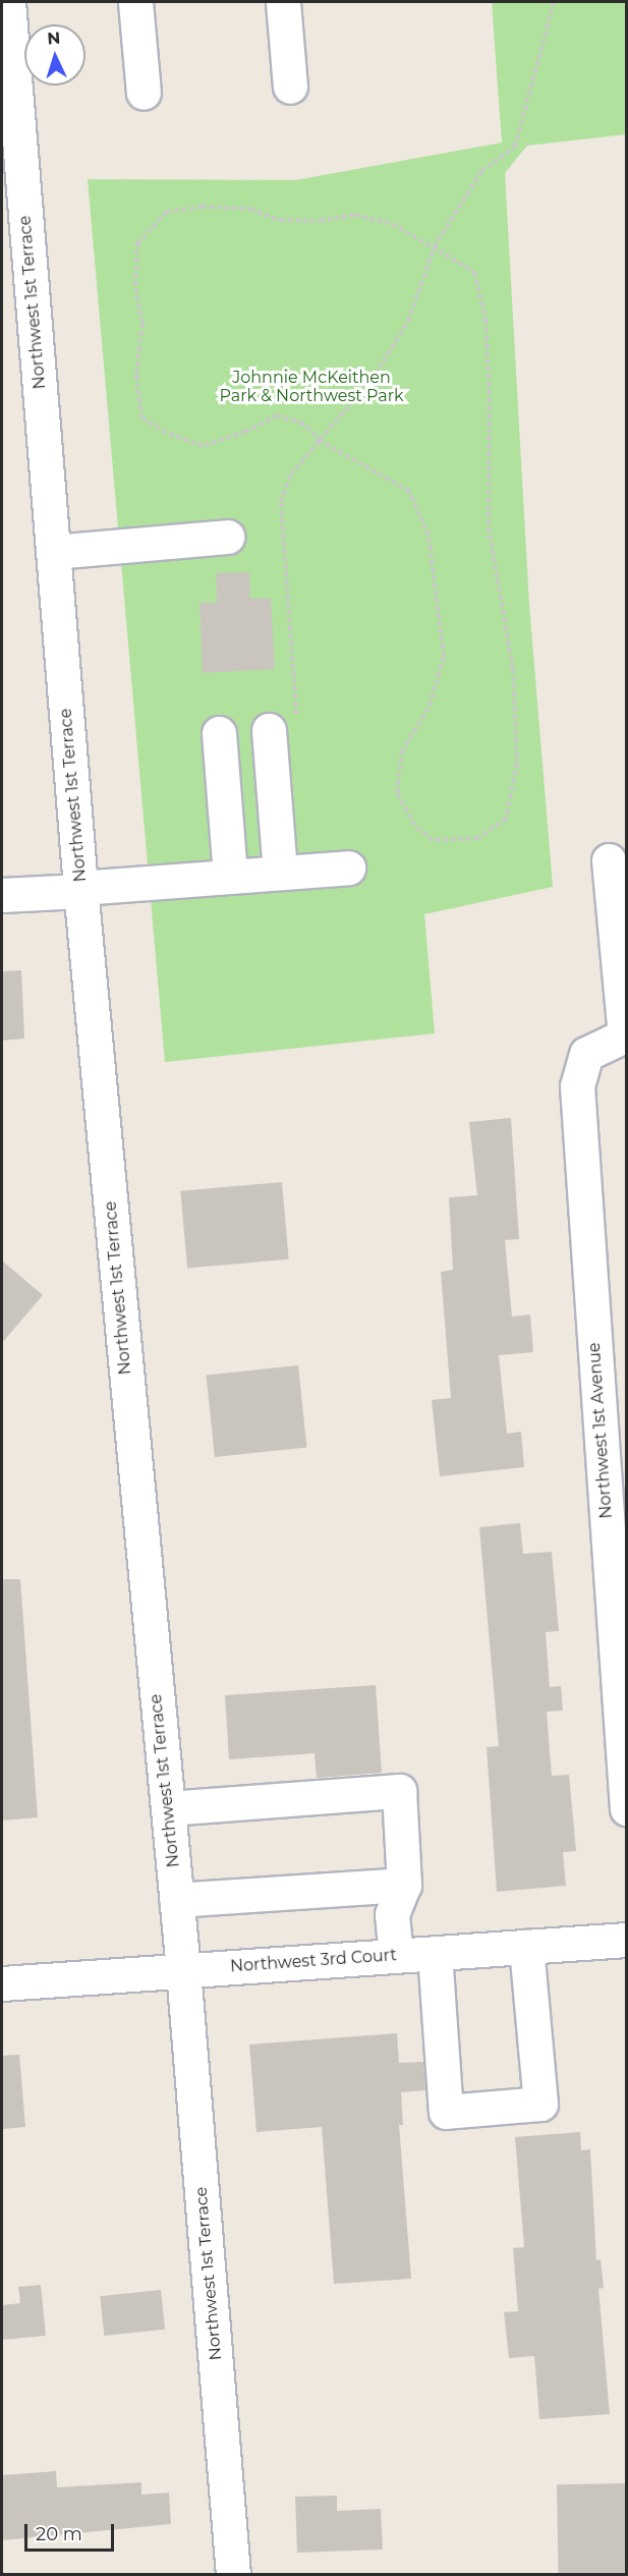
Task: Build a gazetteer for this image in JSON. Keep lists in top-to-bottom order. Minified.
{"streets":{"street":["Northwest 1st Terrace","Northwest 1st Avenue","Northwest 3rd Court"]},"crossings":[["Northwest 1st Terrace","Northwest 3rd Court"]],"parks":["Johnnie McKeithen Park & Northwest Park"],"scale_bar":"20 m","north":"top"}
